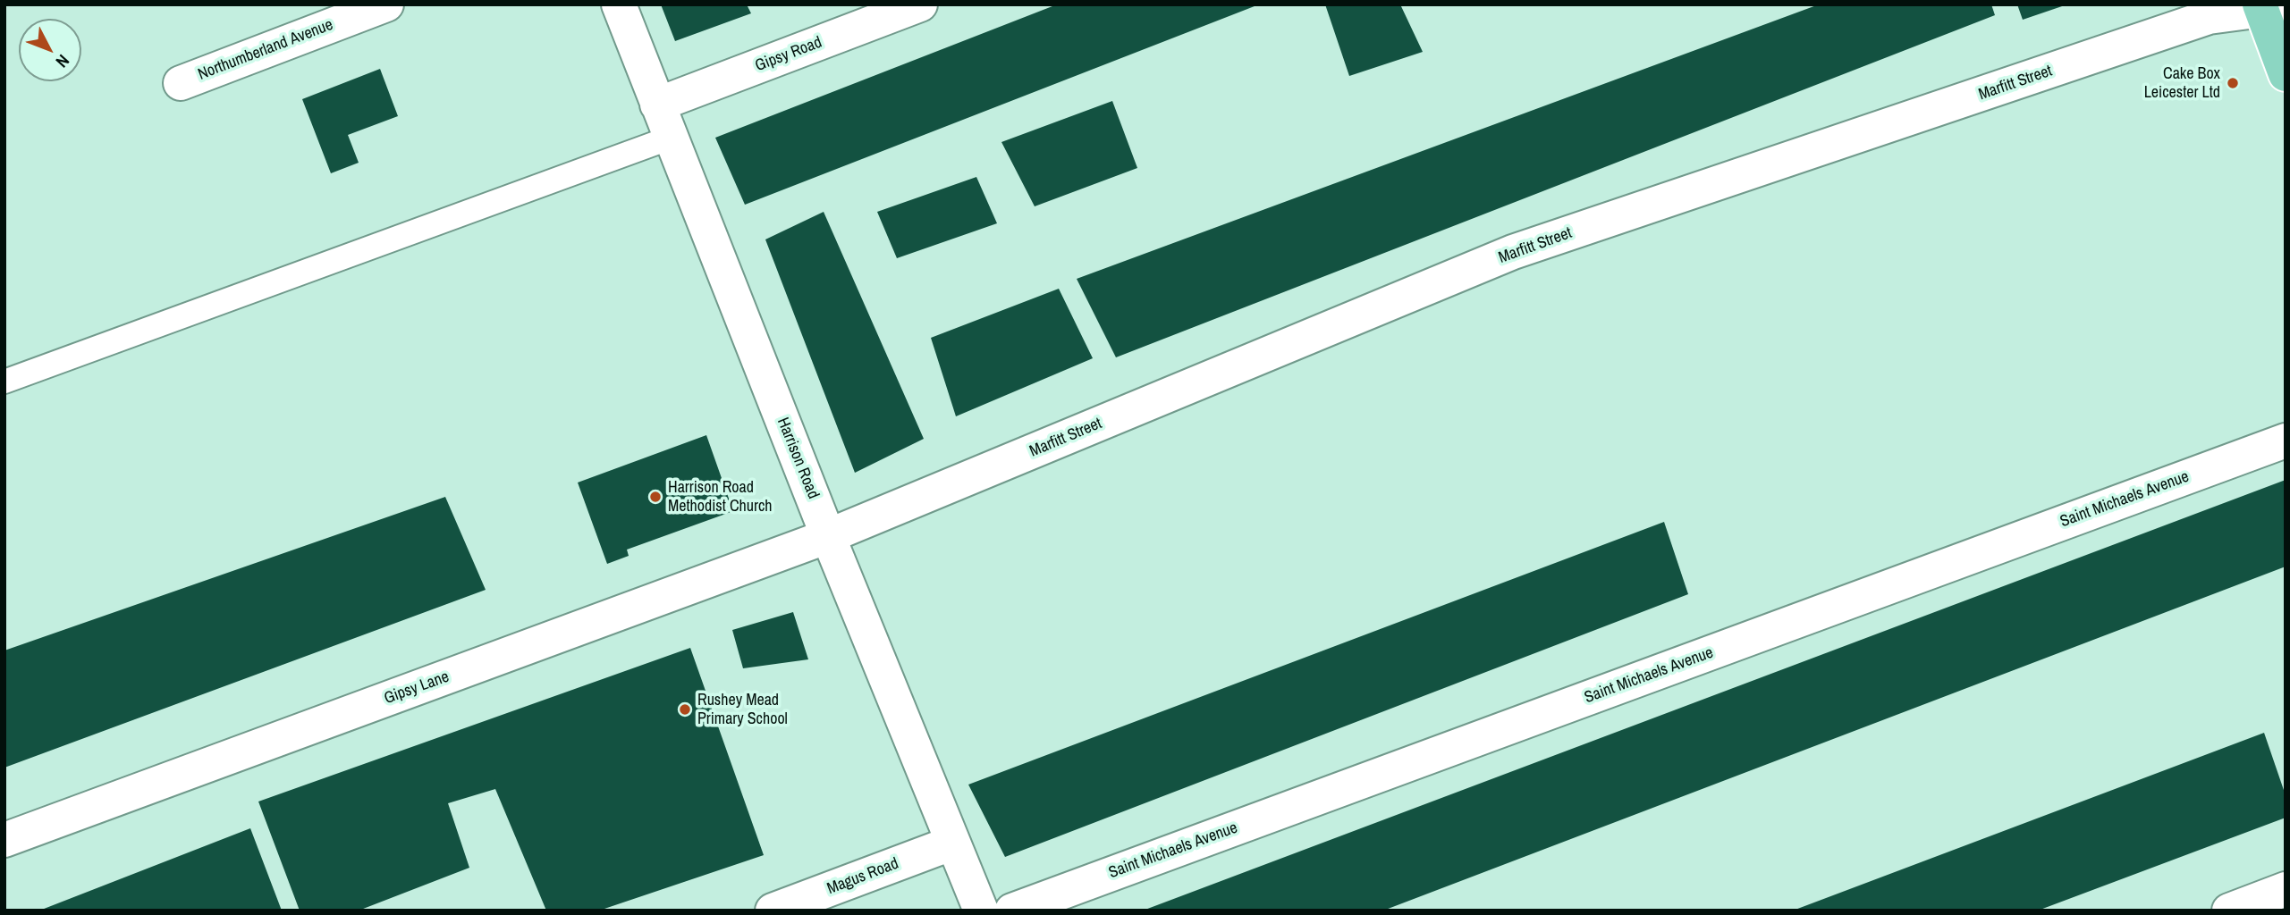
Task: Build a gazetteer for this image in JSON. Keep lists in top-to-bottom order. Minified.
{"streets":{"street":["Northumberland Avenue","Gipsy Road","Marfitt Street","Harrison Road","Saint Michaels Avenue","Gipsy Lane","Magus Road"]},"crossings":[["Gipsy Road","Harrison Road"],["Marfitt Street","Harrison Road"],["Marfitt Street","Gipsy Lane"],["Harrison Road","Gipsy Lane"],["Harrison Road","Magus Road"]],"places":["Cake Box Leicester Ltd","Harrison Road Methodist Church","Rushey Mead Primary School"],"north":"bottom right"}
